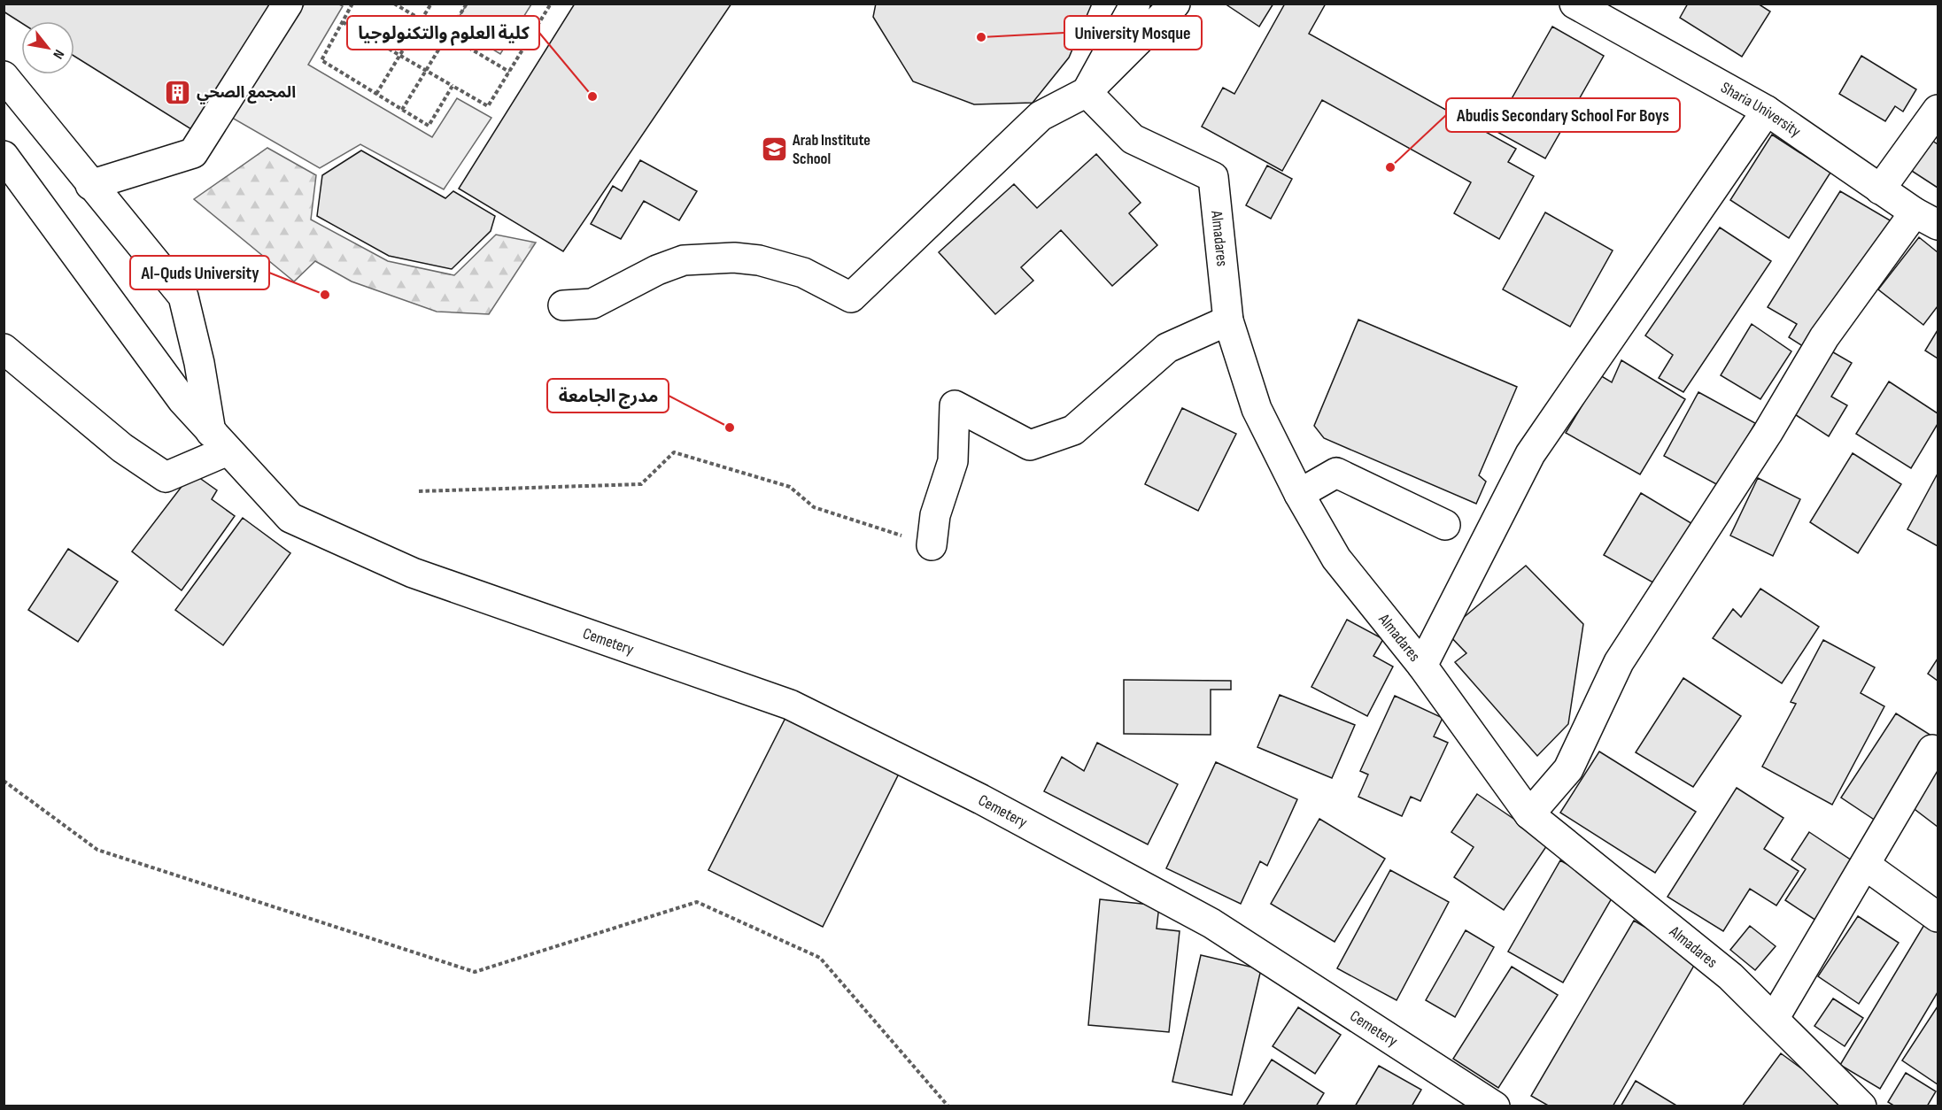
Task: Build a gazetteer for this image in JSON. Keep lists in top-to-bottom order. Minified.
{"streets":{"street":["Sharia University","Almadares","Cemetery"]},"places":{"other":["University Mosque","كلية العلوم والتكنولوجيا","Abudis Secondary School For Boys","Al-Quds University","مدرج الجامعة"],"building":["المجمع الصحي"],"school or university":["Arab Institute School"]},"north":"bottom right"}
